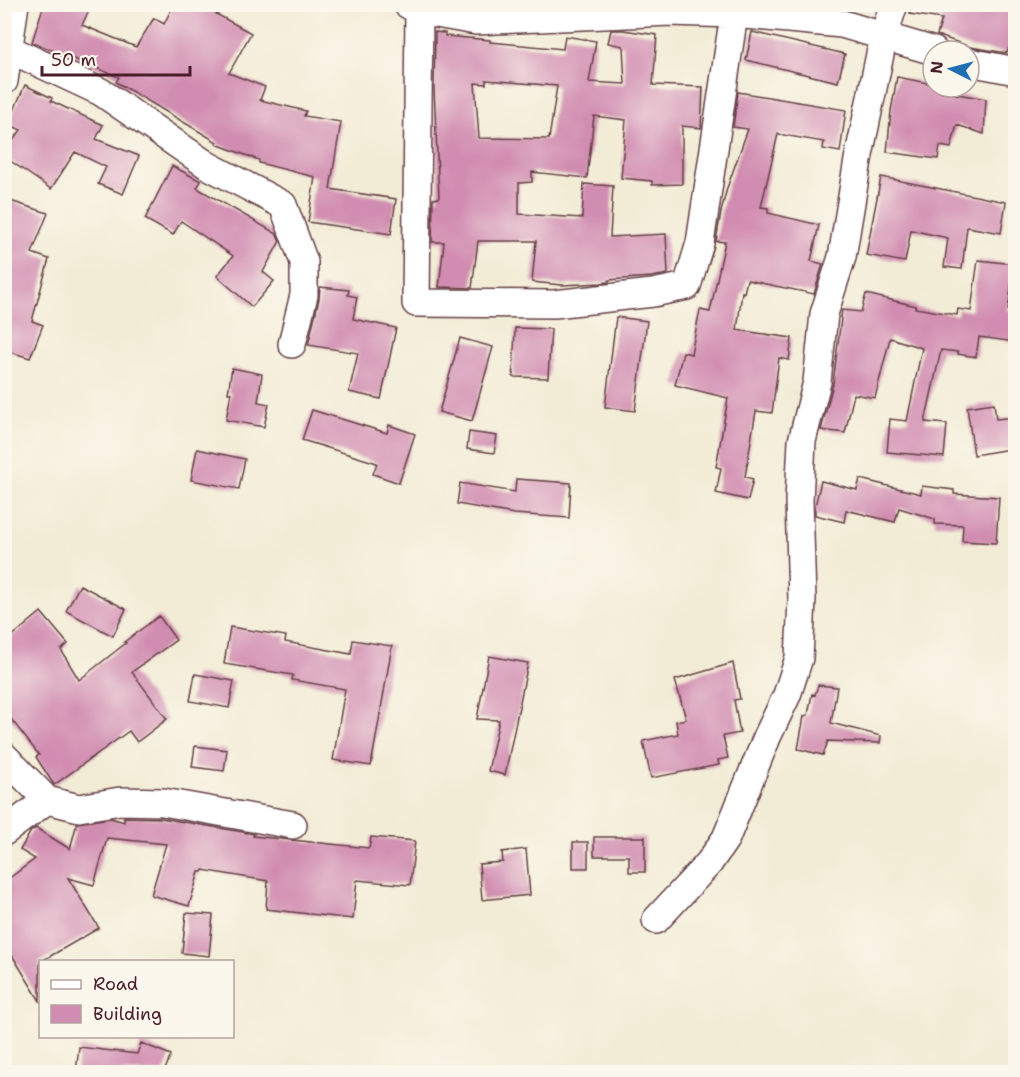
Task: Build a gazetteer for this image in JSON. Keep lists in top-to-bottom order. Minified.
{"legend":["Road","Building"],"scale_bar":"50 m","north":"left"}
